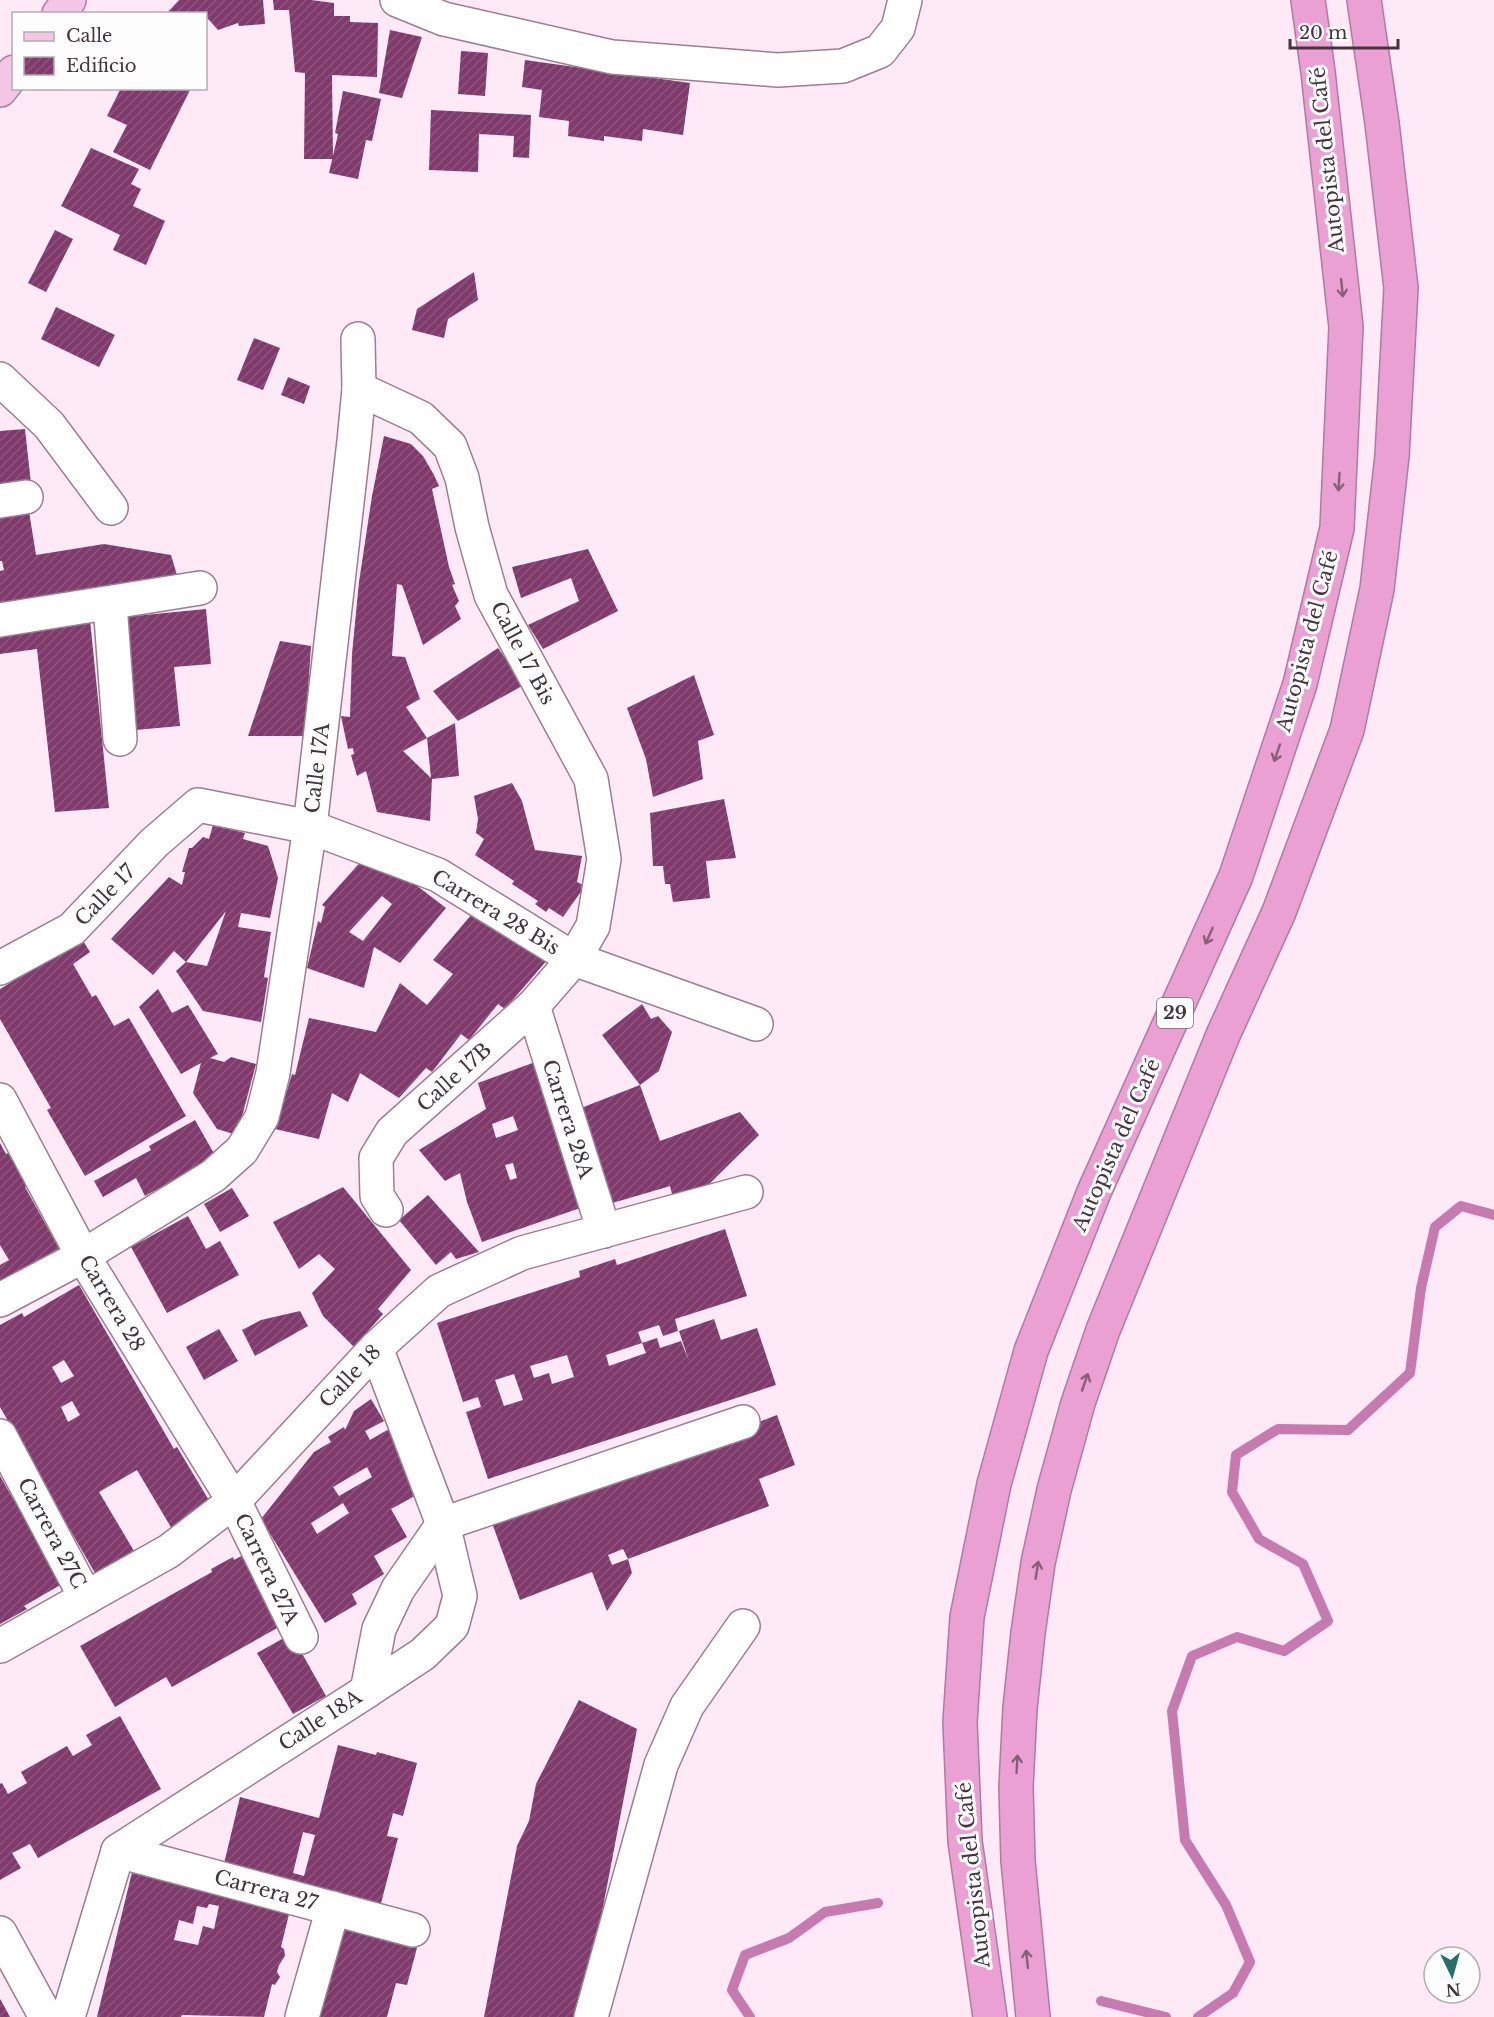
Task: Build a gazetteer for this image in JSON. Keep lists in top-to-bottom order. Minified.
{"streets":{"highway":["Autopista del Café","29"],"street":["Calle 17 Bis","Calle 17A","Calle 17","Carrera 28 Bis","Calle 17B","Carrera 28A","Carrera 28","Calle 18","Carrera 27C","Carrera 27A","Calle 18A","Carrera 27"]},"crossings":[["Calle 17 Bis","Calle 17A"],["Calle 17 Bis","Carrera 28 Bis"],["Calle 17 Bis","Calle 17B"],["Calle 17A","Carrera 28 Bis"],["Calle 17A","Carrera 28"],["Calle 17","Carrera 28 Bis"],["Carrera 28 Bis","Calle 17B"],["Calle 17B","Carrera 28A"],["Carrera 28A","Calle 18"],["Carrera 28","Calle 18"],["Carrera 28","Carrera 27A"],["Calle 18","Carrera 27C"],["Calle 18","Carrera 27A"],["Calle 18A","Carrera 27"]],"legend":["Calle","Edificio"],"scale_bar":"20 m","north":"bottom"}
